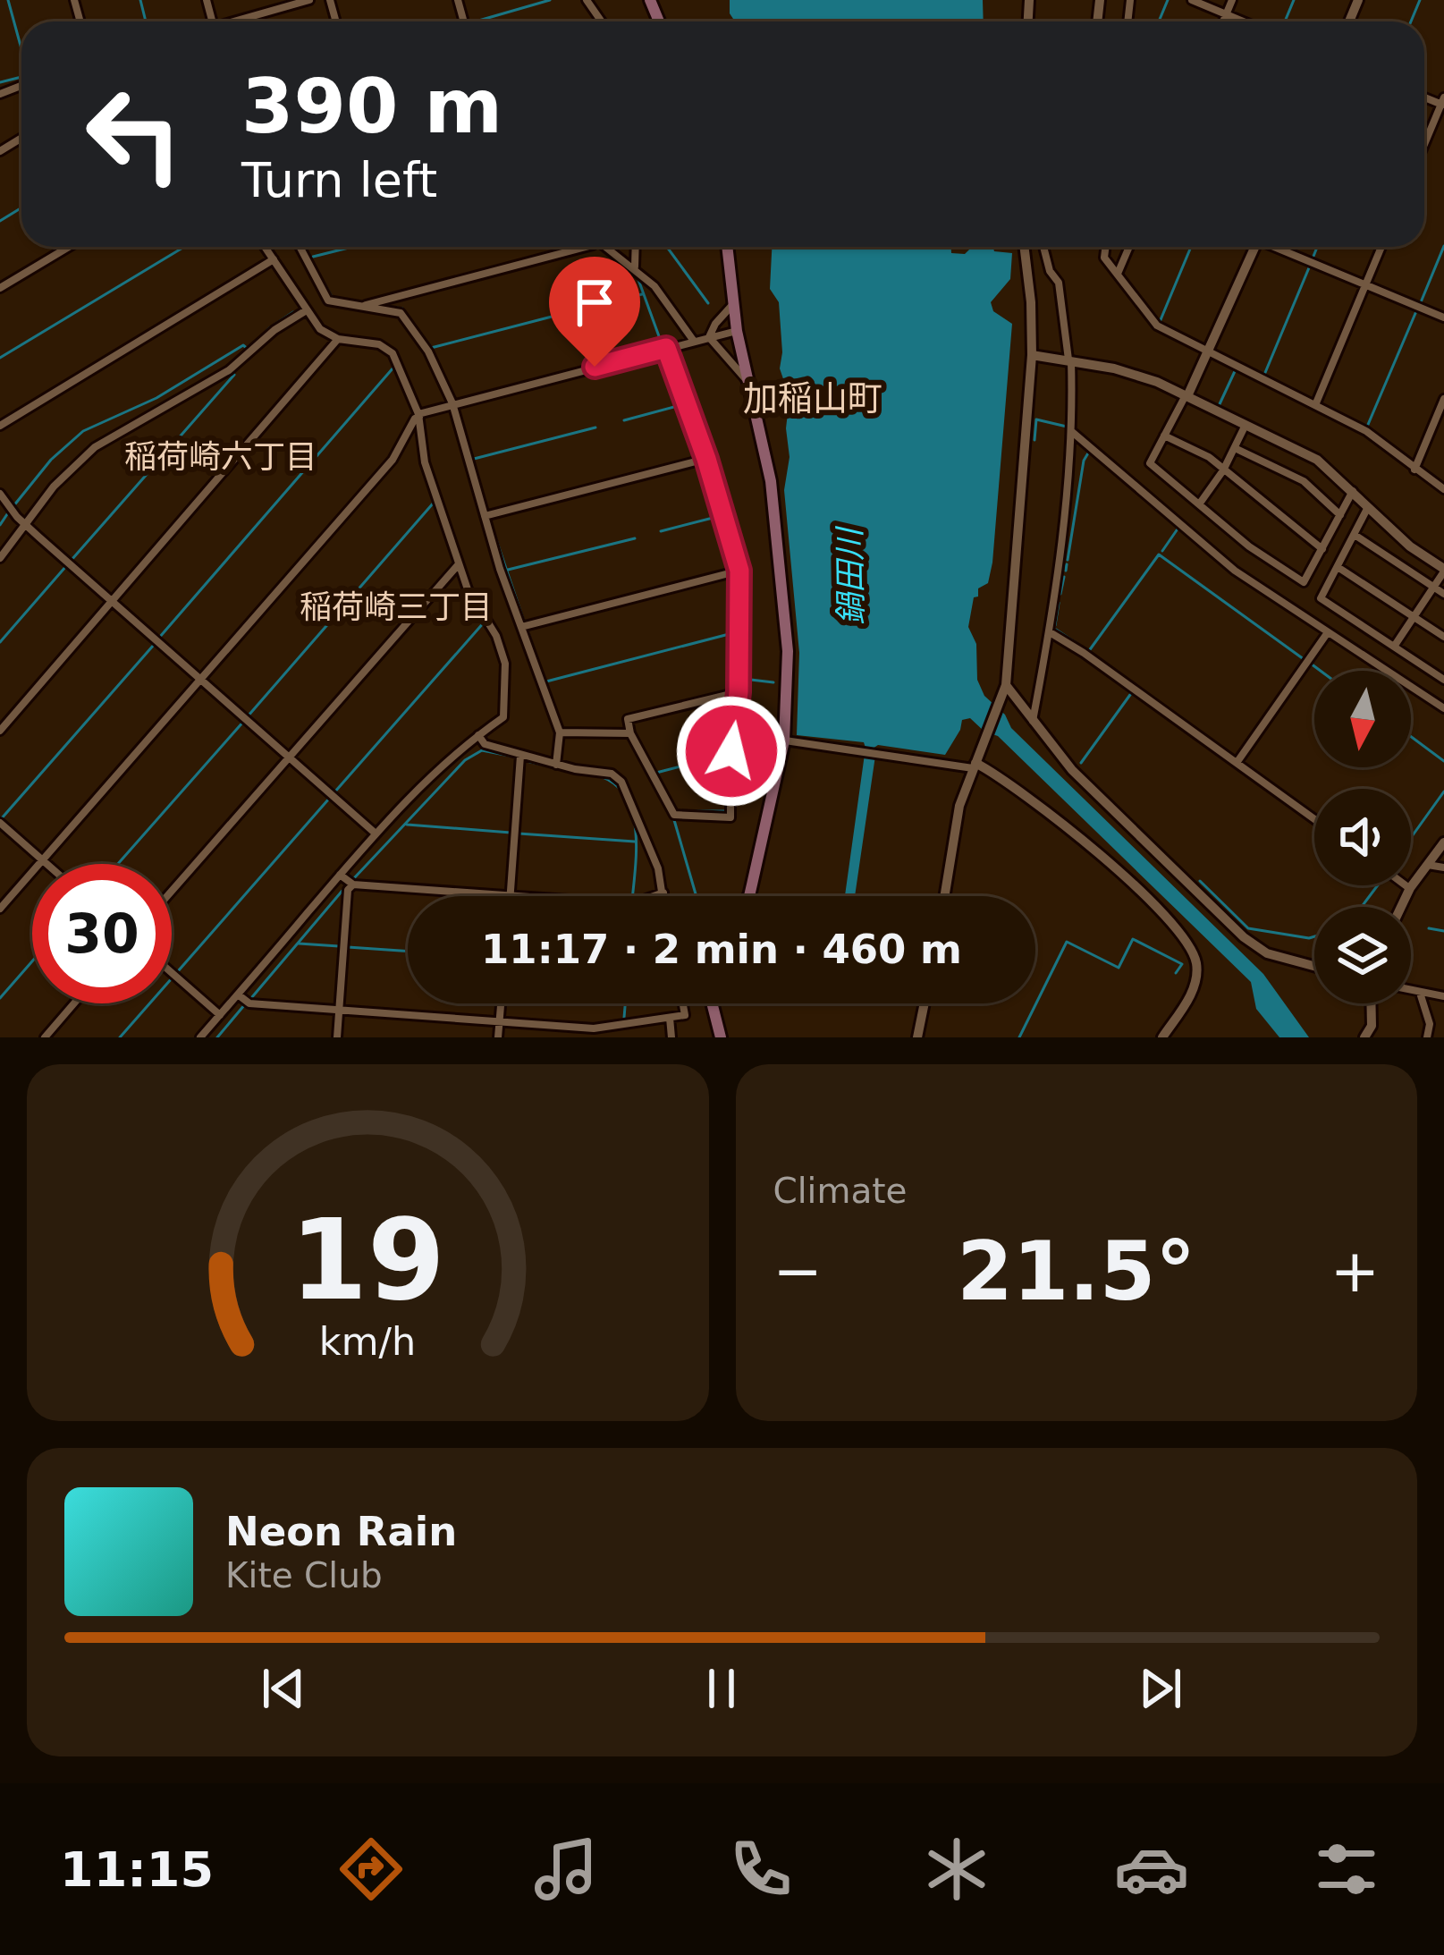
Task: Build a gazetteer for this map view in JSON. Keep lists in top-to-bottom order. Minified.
{"districts":["加稲山町","稲荷崎六丁目","稲荷崎三丁目"],"water":["鍋田川"],"north":"bottom","page":{"turn":["390 m","Turn left"],"limit":"30","trip":"11:17 · 2 min · 460 m","tile":"Climate","heat":["−","21.5°","+"],"song":["Neon Rain","Kite Club"],"tabs":"11:15","gauge":["19","km/h"]}}
